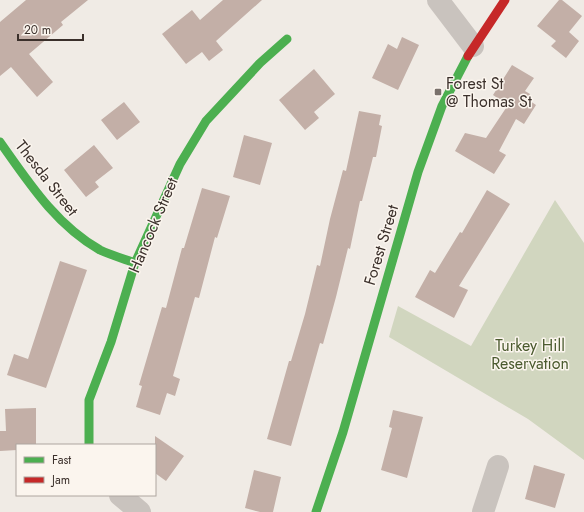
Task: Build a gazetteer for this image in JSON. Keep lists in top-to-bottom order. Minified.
{"streets":{"street":["Thesda Street","Hancock Street","Forest Street"]},"crossings":[["Thesda Street","Hancock Street"]],"parks":["Turkey Hill Reservation"],"places":{"transit":["Forest St @ Thomas St"]},"legend":["Fast","Jam"],"scale_bar":"20 m"}
